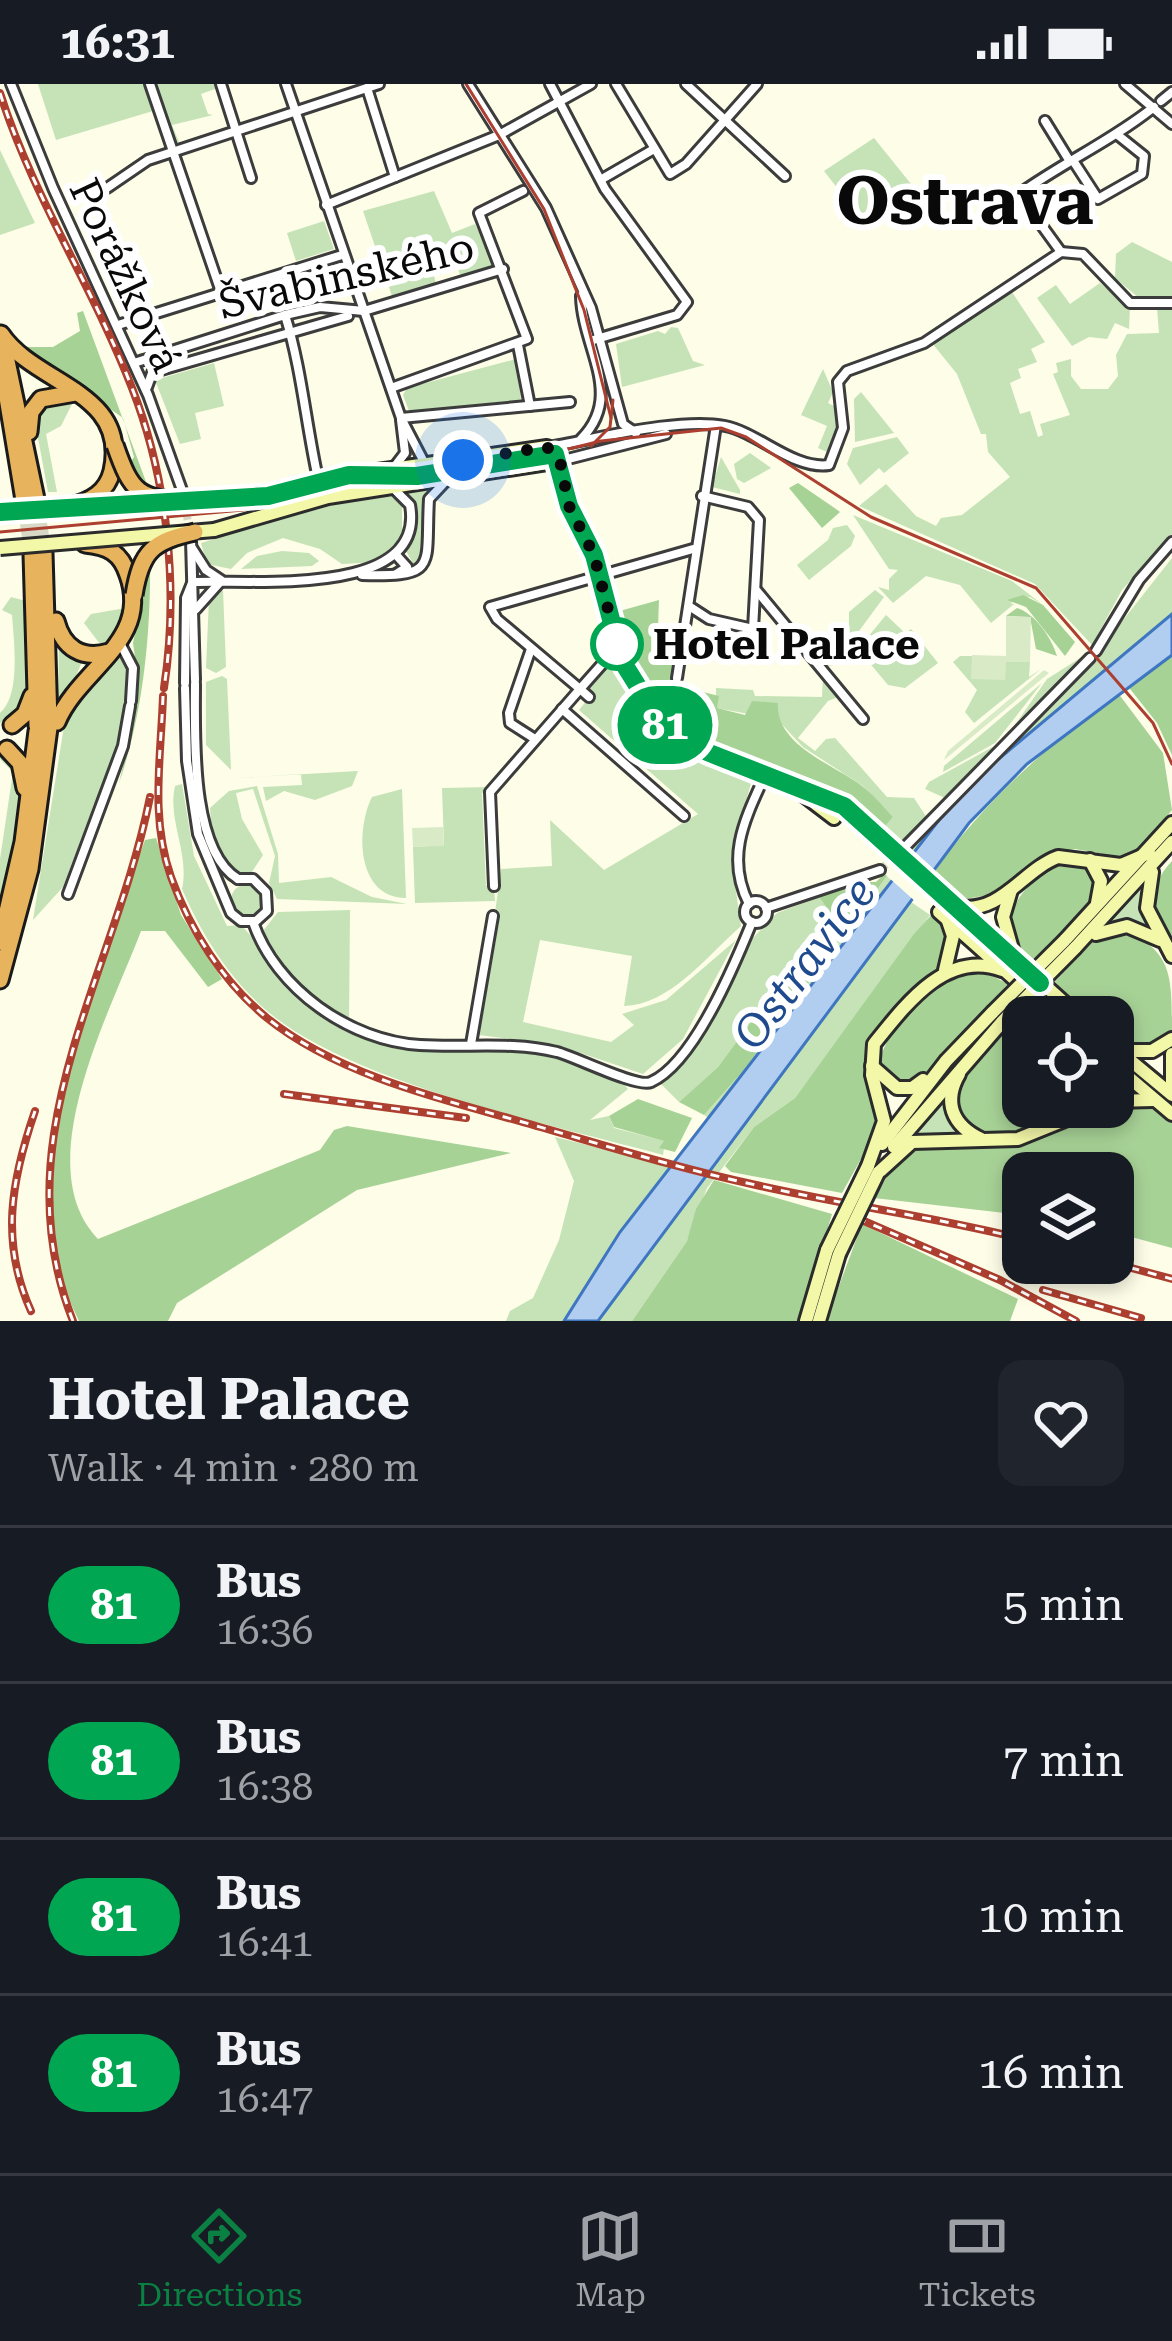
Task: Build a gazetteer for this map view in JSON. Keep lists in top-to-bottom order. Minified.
{"streets":{"street":["Porážková","Švabinského"]},"crossings":[["Porážková","Švabinského"]],"districts":["Ostrava"],"water":["Ostravice"],"places":["Hotel Palace"],"lines":["bus line 81"],"page":{"status":"16:31","on_map":"81","heading":["Hotel Palace","Walk · 4 min · 280 m"],"list":[{"mark":"81","name":"Bus","note":"16:36","value":"5 min"},{"mark":"81","name":"Bus","note":"16:38","value":"7 min"},{"mark":"81","name":"Bus","note":"16:41","value":"10 min"},{"mark":"81","name":"Bus","note":"16:47","value":"16 min"}],"tabs":["Directions","Map","Tickets"]}}
